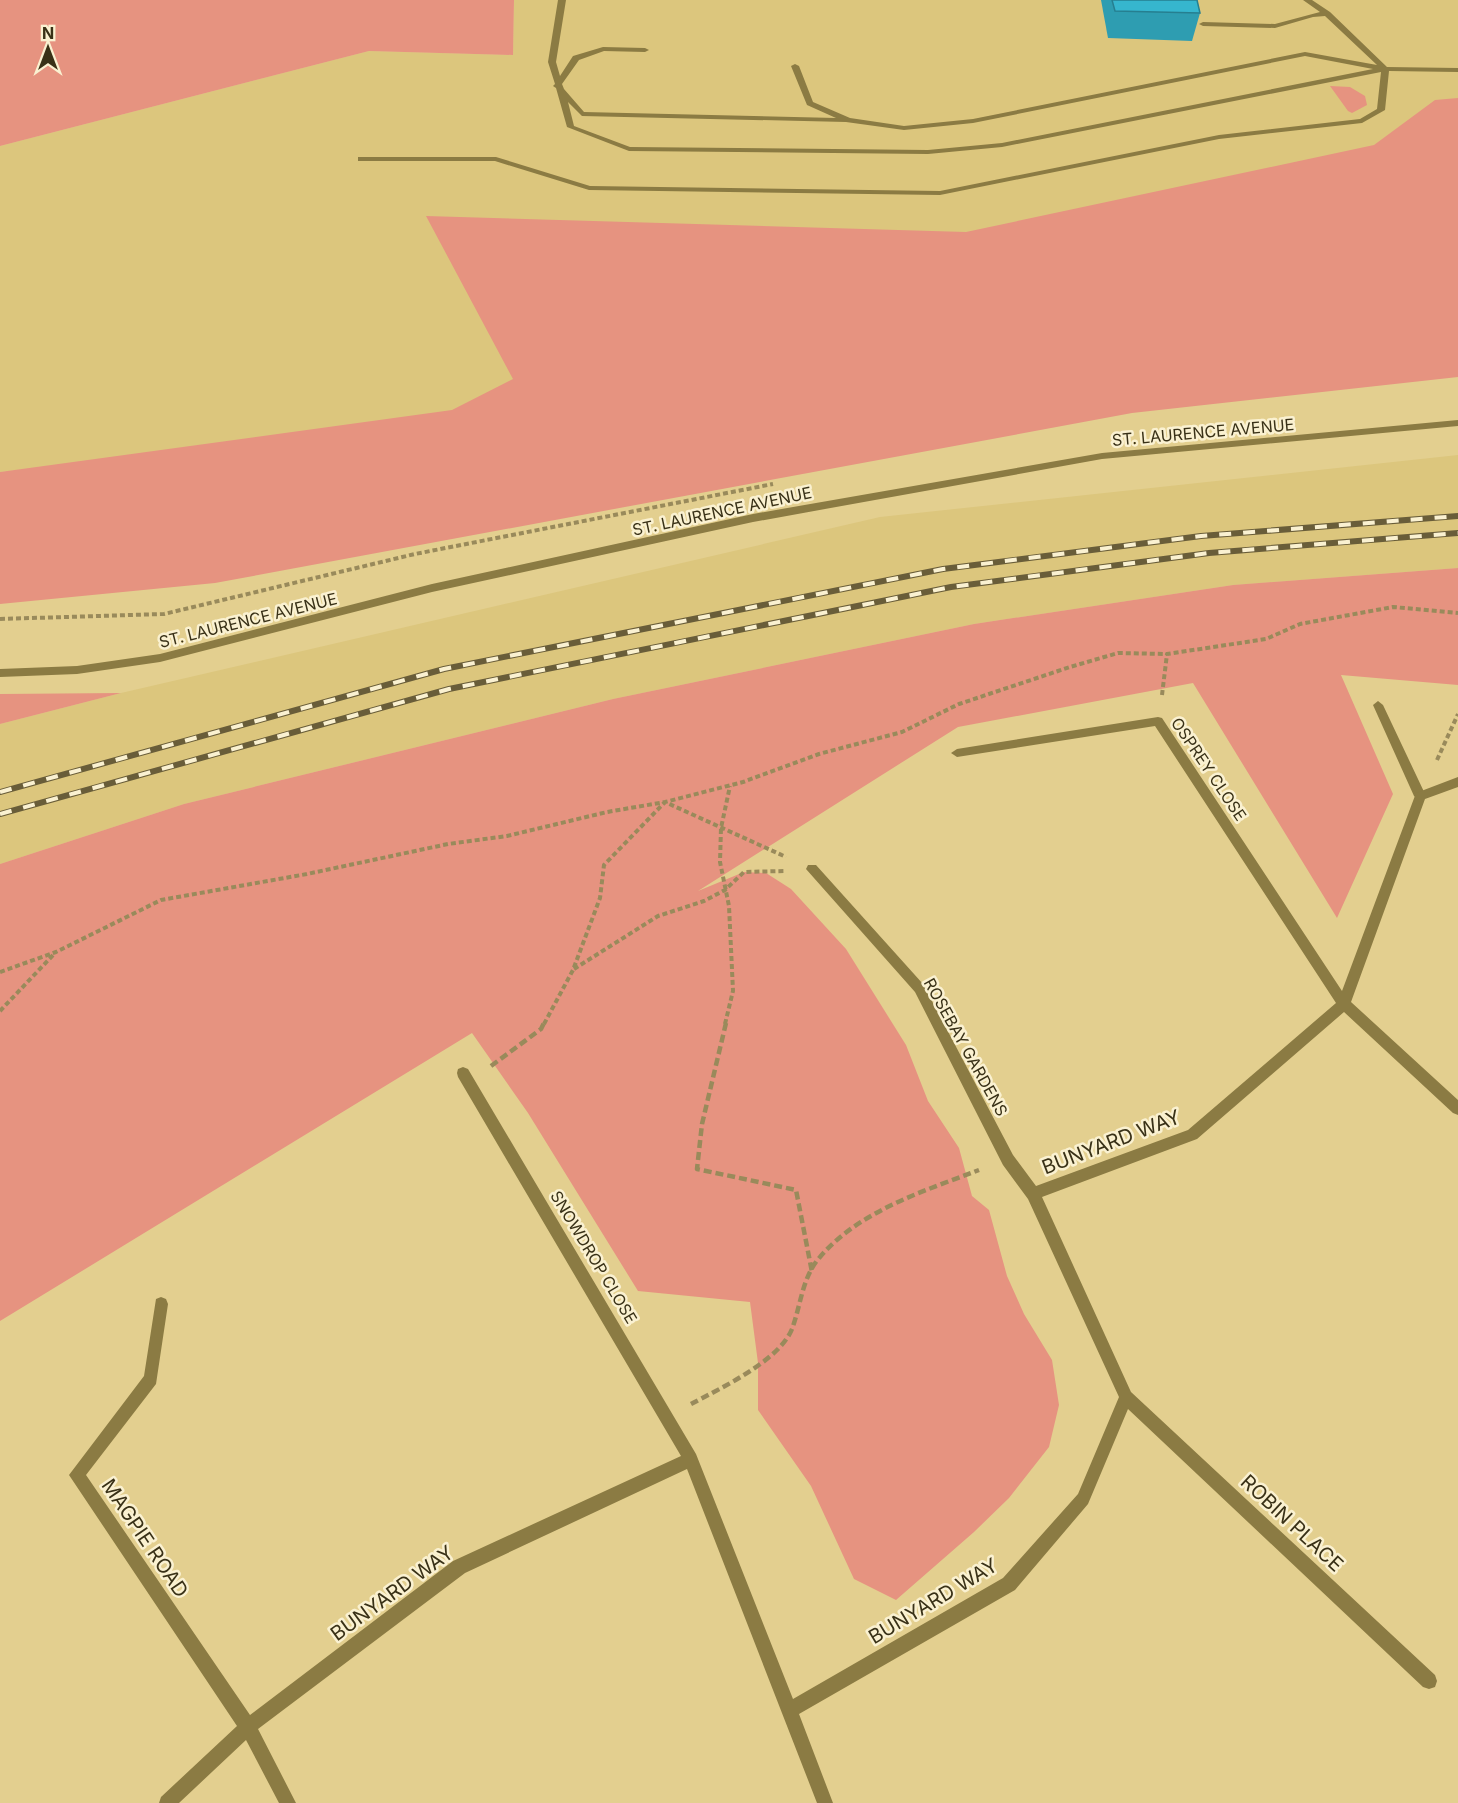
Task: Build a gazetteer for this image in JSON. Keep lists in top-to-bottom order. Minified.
{"streets":{"street":["ST. LAURENCE AVENUE","OSPREY CLOSE","ROSEBAY GARDENS","BUNYARD WAY","SNOWDROP CLOSE","ROBIN PLACE","MAGPIE ROAD"]},"crossings":[["OSPREY CLOSE","BUNYARD WAY"],["ROSEBAY GARDENS","BUNYARD WAY"],["BUNYARD WAY","SNOWDROP CLOSE"],["BUNYARD WAY","ROBIN PLACE"],["BUNYARD WAY","MAGPIE ROAD"]],"north":"top"}
